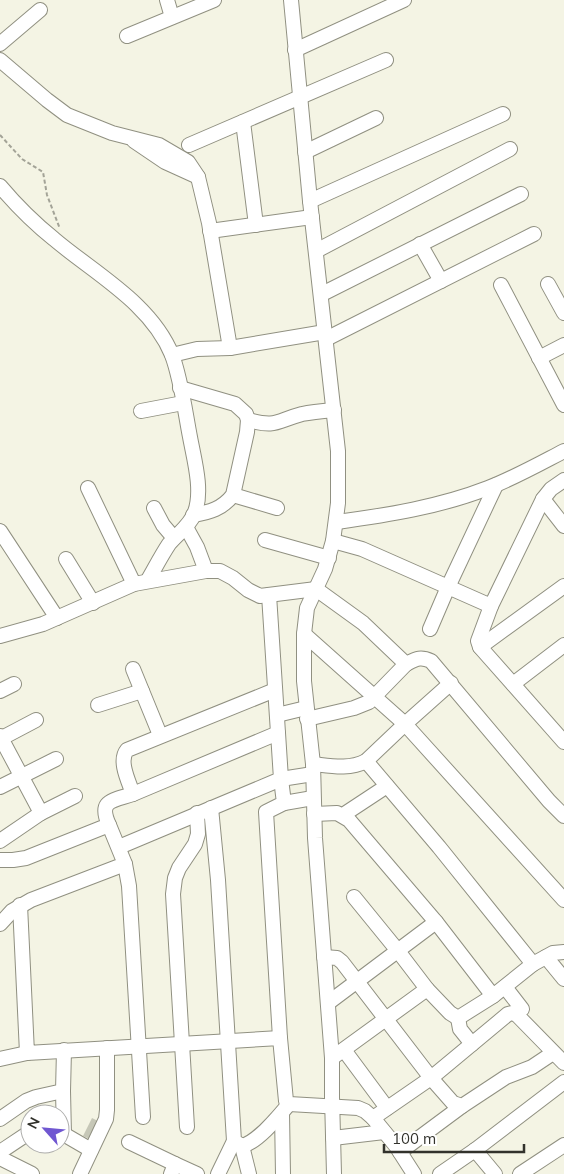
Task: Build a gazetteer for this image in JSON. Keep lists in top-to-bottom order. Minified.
{"scale_bar":"100 m","north":"top left"}
